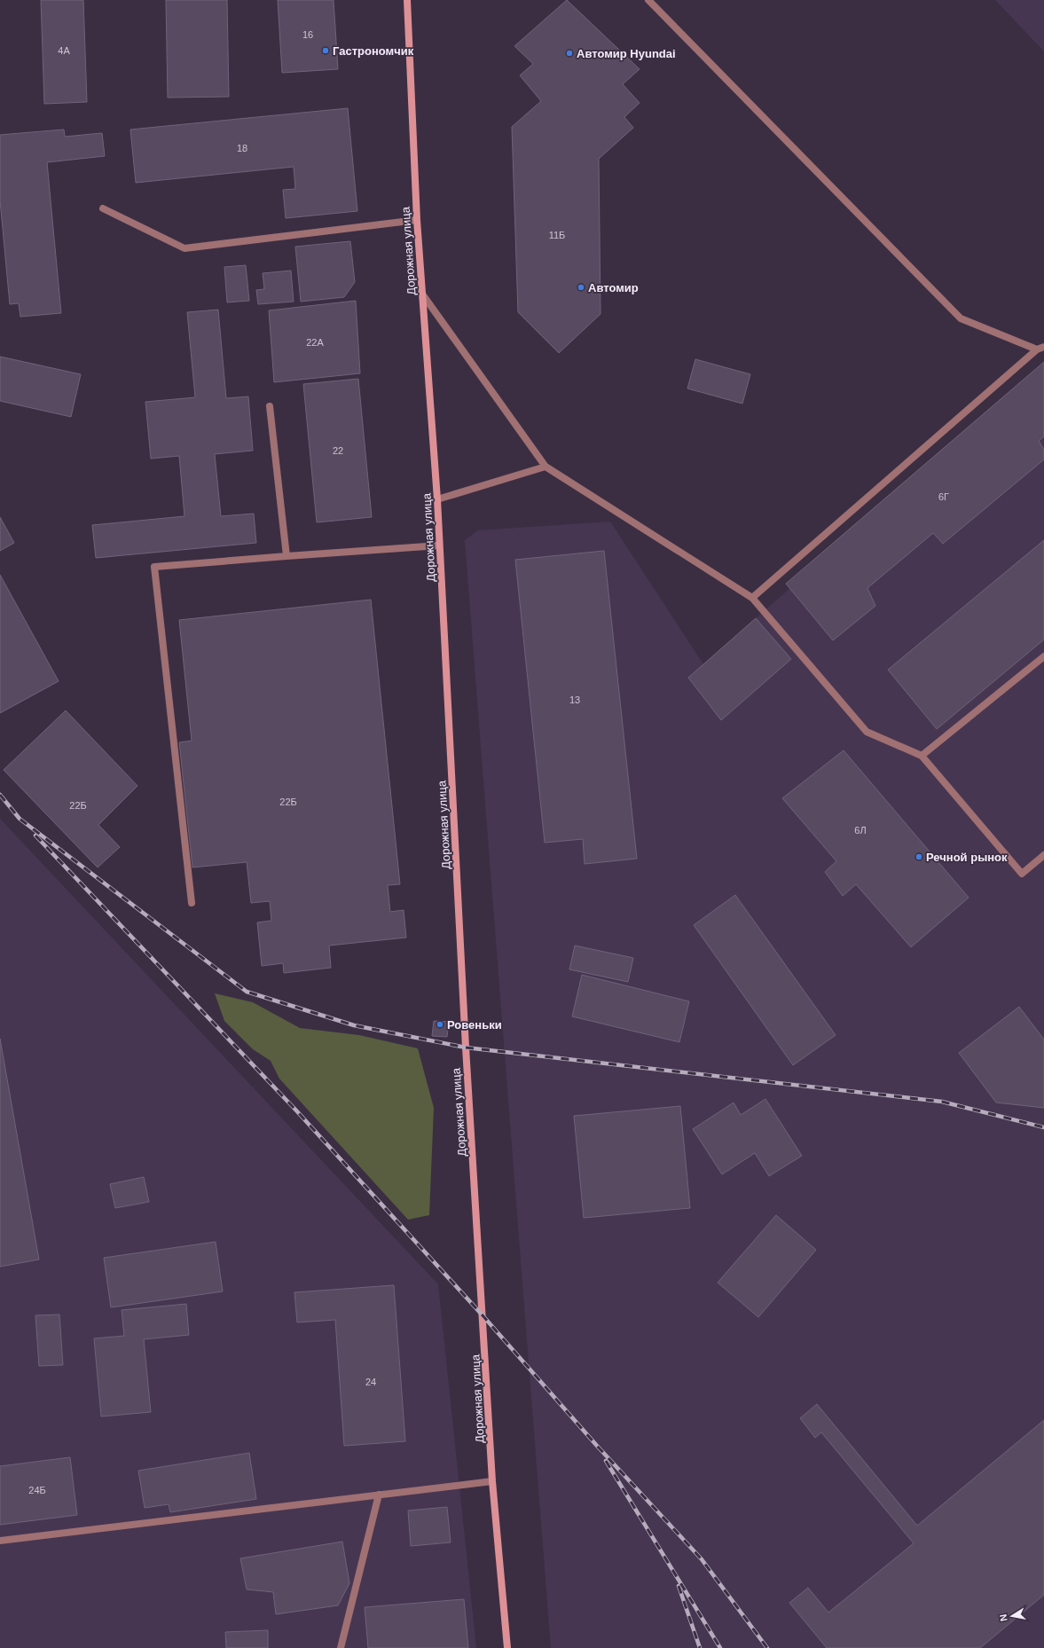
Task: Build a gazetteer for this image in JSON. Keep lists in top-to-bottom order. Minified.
{"streets":{"street":["Дорожная улица"]},"places":["Гастрономчик","Автомир Hyundai","Автомир","Речной рынок","Ровеньки"],"house_numbers":["16","4А","18","11Б","22А","22","6Г","13","22Б","22Б","6Л","24","24Б"],"north":"left"}
